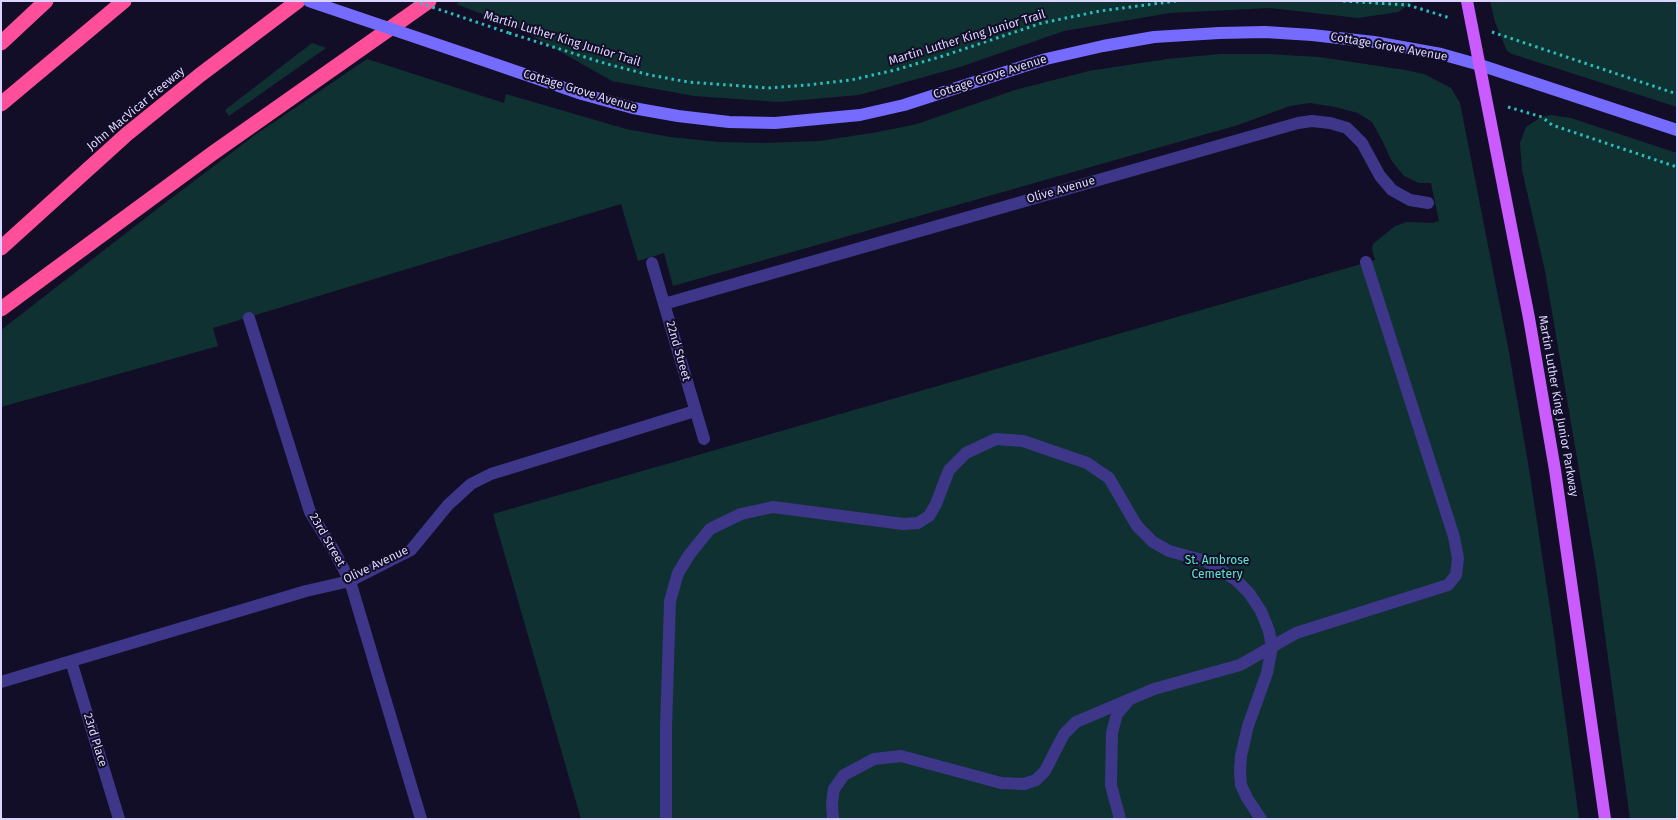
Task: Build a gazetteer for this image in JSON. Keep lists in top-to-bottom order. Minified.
{"streets":{"highway":["John MacVicar Freeway"],"main road":["Martin Luther King Junior Parkway"],"street":["Cottage Grove Avenue","Olive Avenue","22nd Street","23rd Street","23rd Place"],"path":["Martin Luther King Junior Trail"]},"crossings":[["Cottage Grove Avenue","Martin Luther King Junior Parkway"],["Olive Avenue","22nd Street"],["Olive Avenue","23rd Street"],["Olive Avenue","23rd Place"]],"parks":["St. Ambrose Cemetery"]}
